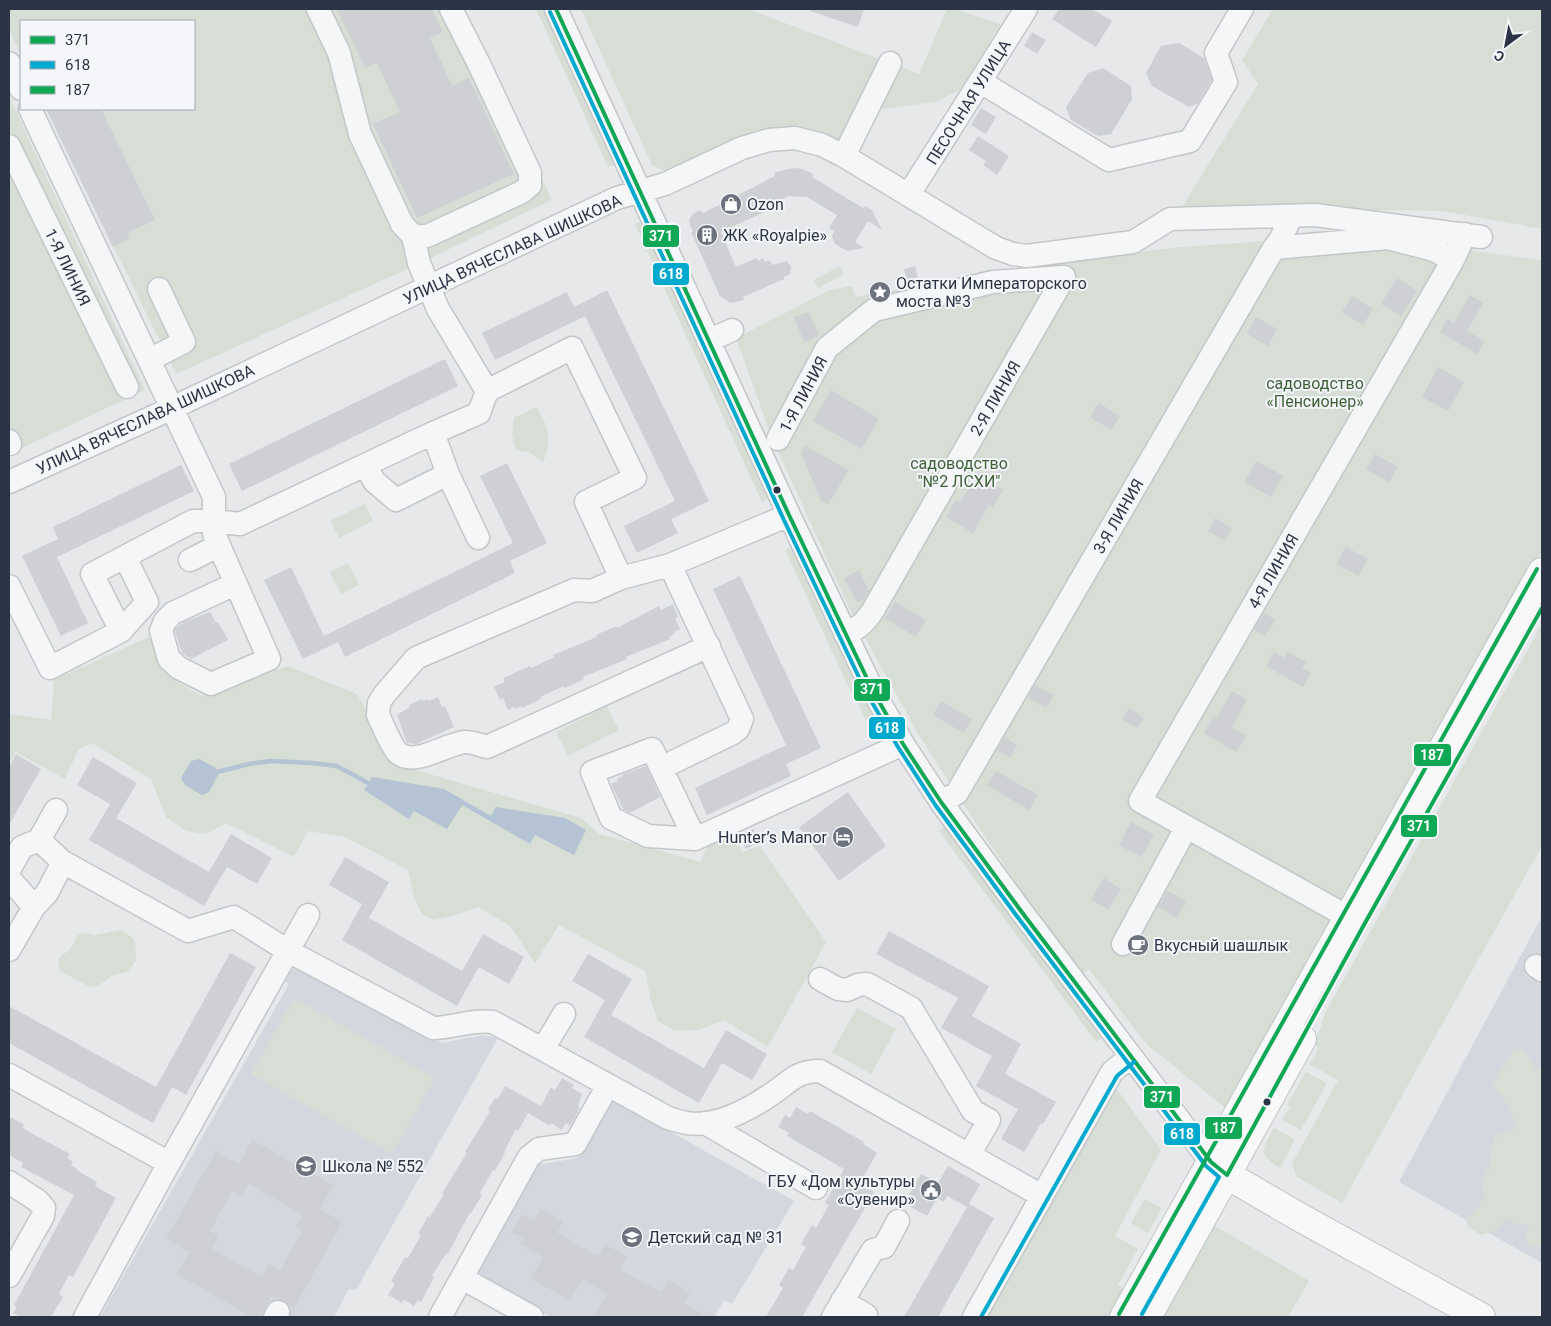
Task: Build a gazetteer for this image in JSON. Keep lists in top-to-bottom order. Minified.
{"streets":{"street":["ПЕСОЧНАЯ УЛИЦА","УЛИЦА ВЯЧЕСЛАВА ШИШКОВА","1-Я ЛИНИЯ","2-Я ЛИНИЯ","3-Я ЛИНИЯ","4-Я ЛИНИЯ"]},"crossings":[["ПЕСОЧНАЯ УЛИЦА","УЛИЦА ВЯЧЕСЛАВА ШИШКОВА"],["УЛИЦА ВЯЧЕСЛАВА ШИШКОВА","3-Я ЛИНИЯ"],["1-Я ЛИНИЯ","2-Я ЛИНИЯ"]],"parks":["садоводство «Пенсионер»","садоводство \"№2 ЛСХИ\""],"places":{"shop":["Ozon"],"building":["ЖК «Royalpie»"],"place":["Остатки Императорского моста №3"],"hotel":["Hunter’s Manor"],"cafe":["Вкусный шашлык"],"school or university":["Школа № 552","Детский сад № 31"],"public building":["ГБУ «Дом культуры «Сувенир»"]},"lines":["transit line 371","transit line 618","transit line 187"],"legend":["371","618","187"],"north":"bottom left"}
